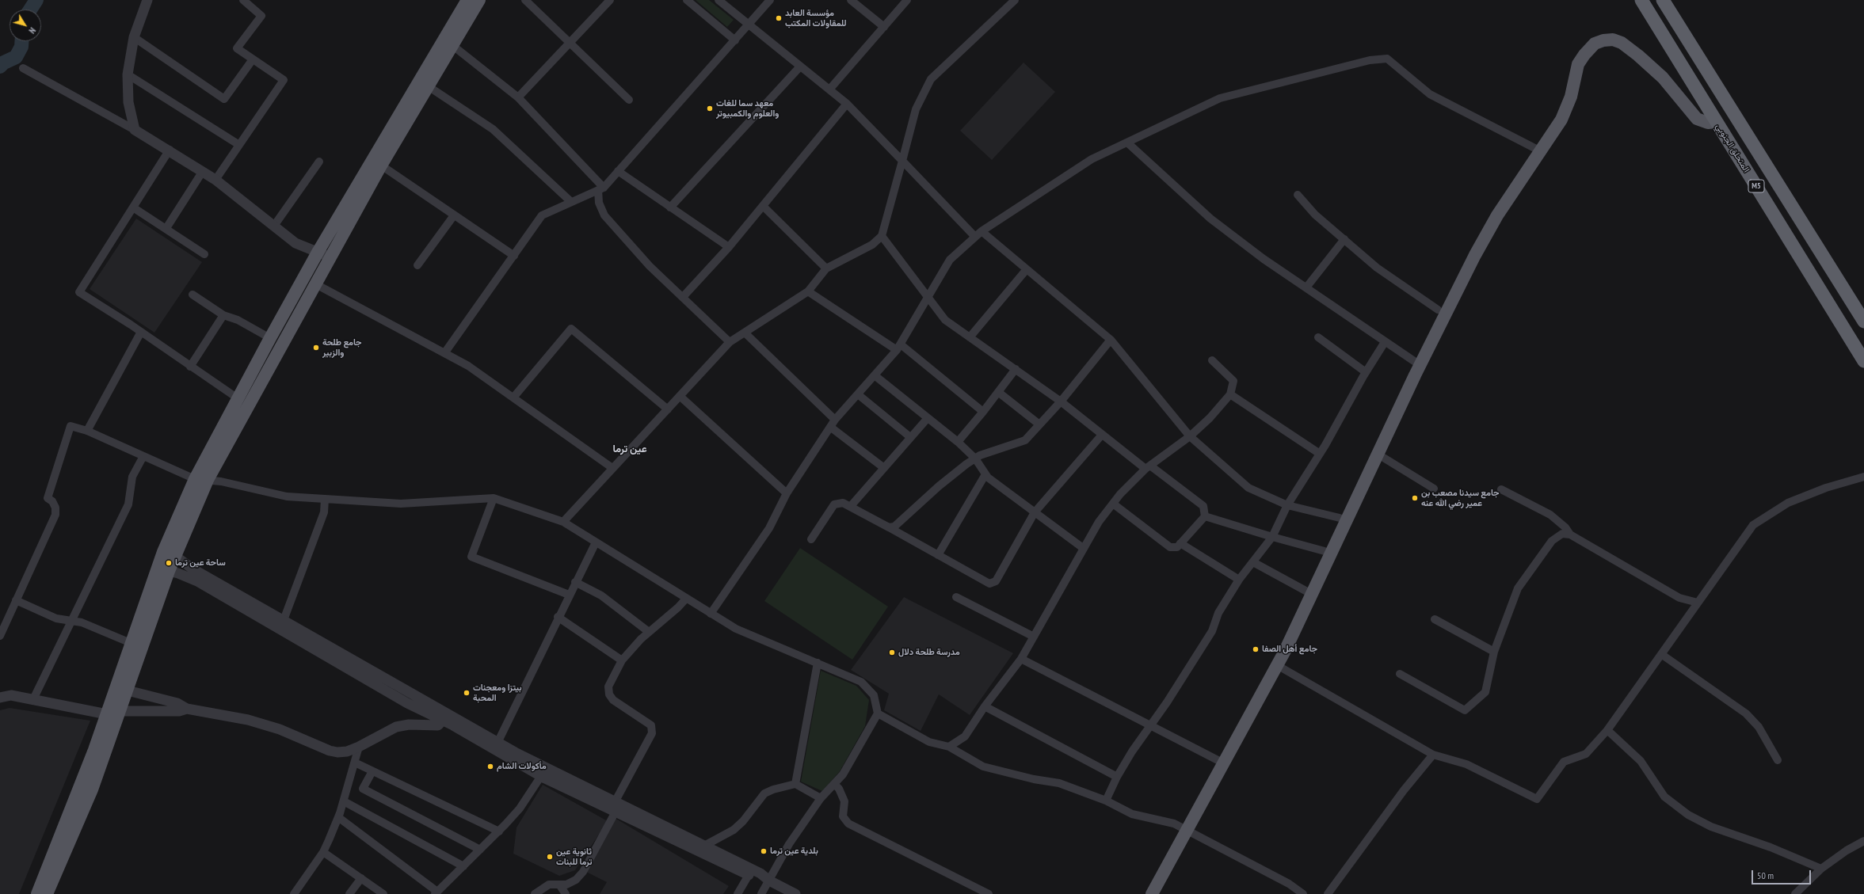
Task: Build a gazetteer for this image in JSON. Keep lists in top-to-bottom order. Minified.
{"streets":{"highway":["المتحلق الجنوبي","M5"]},"districts":["عين ترما"],"places":["مؤسسة العابد للمقاولات المكتب","معهد سما للغات والعلوم والكمبيوتر","جامع طلحة والزبير","جامع سيدنا مصعب بن عمير رضي الله عنه","ساحة عين ترما","جامع أهل الصفا","مدرسة طلحة دلال","بيتزا ومعجنات المحبة","مأكولات الشام","بلدية عين ترما","ثانوية عين ترما للبنات"],"scale_bar":"50 m","north":"bottom right"}
